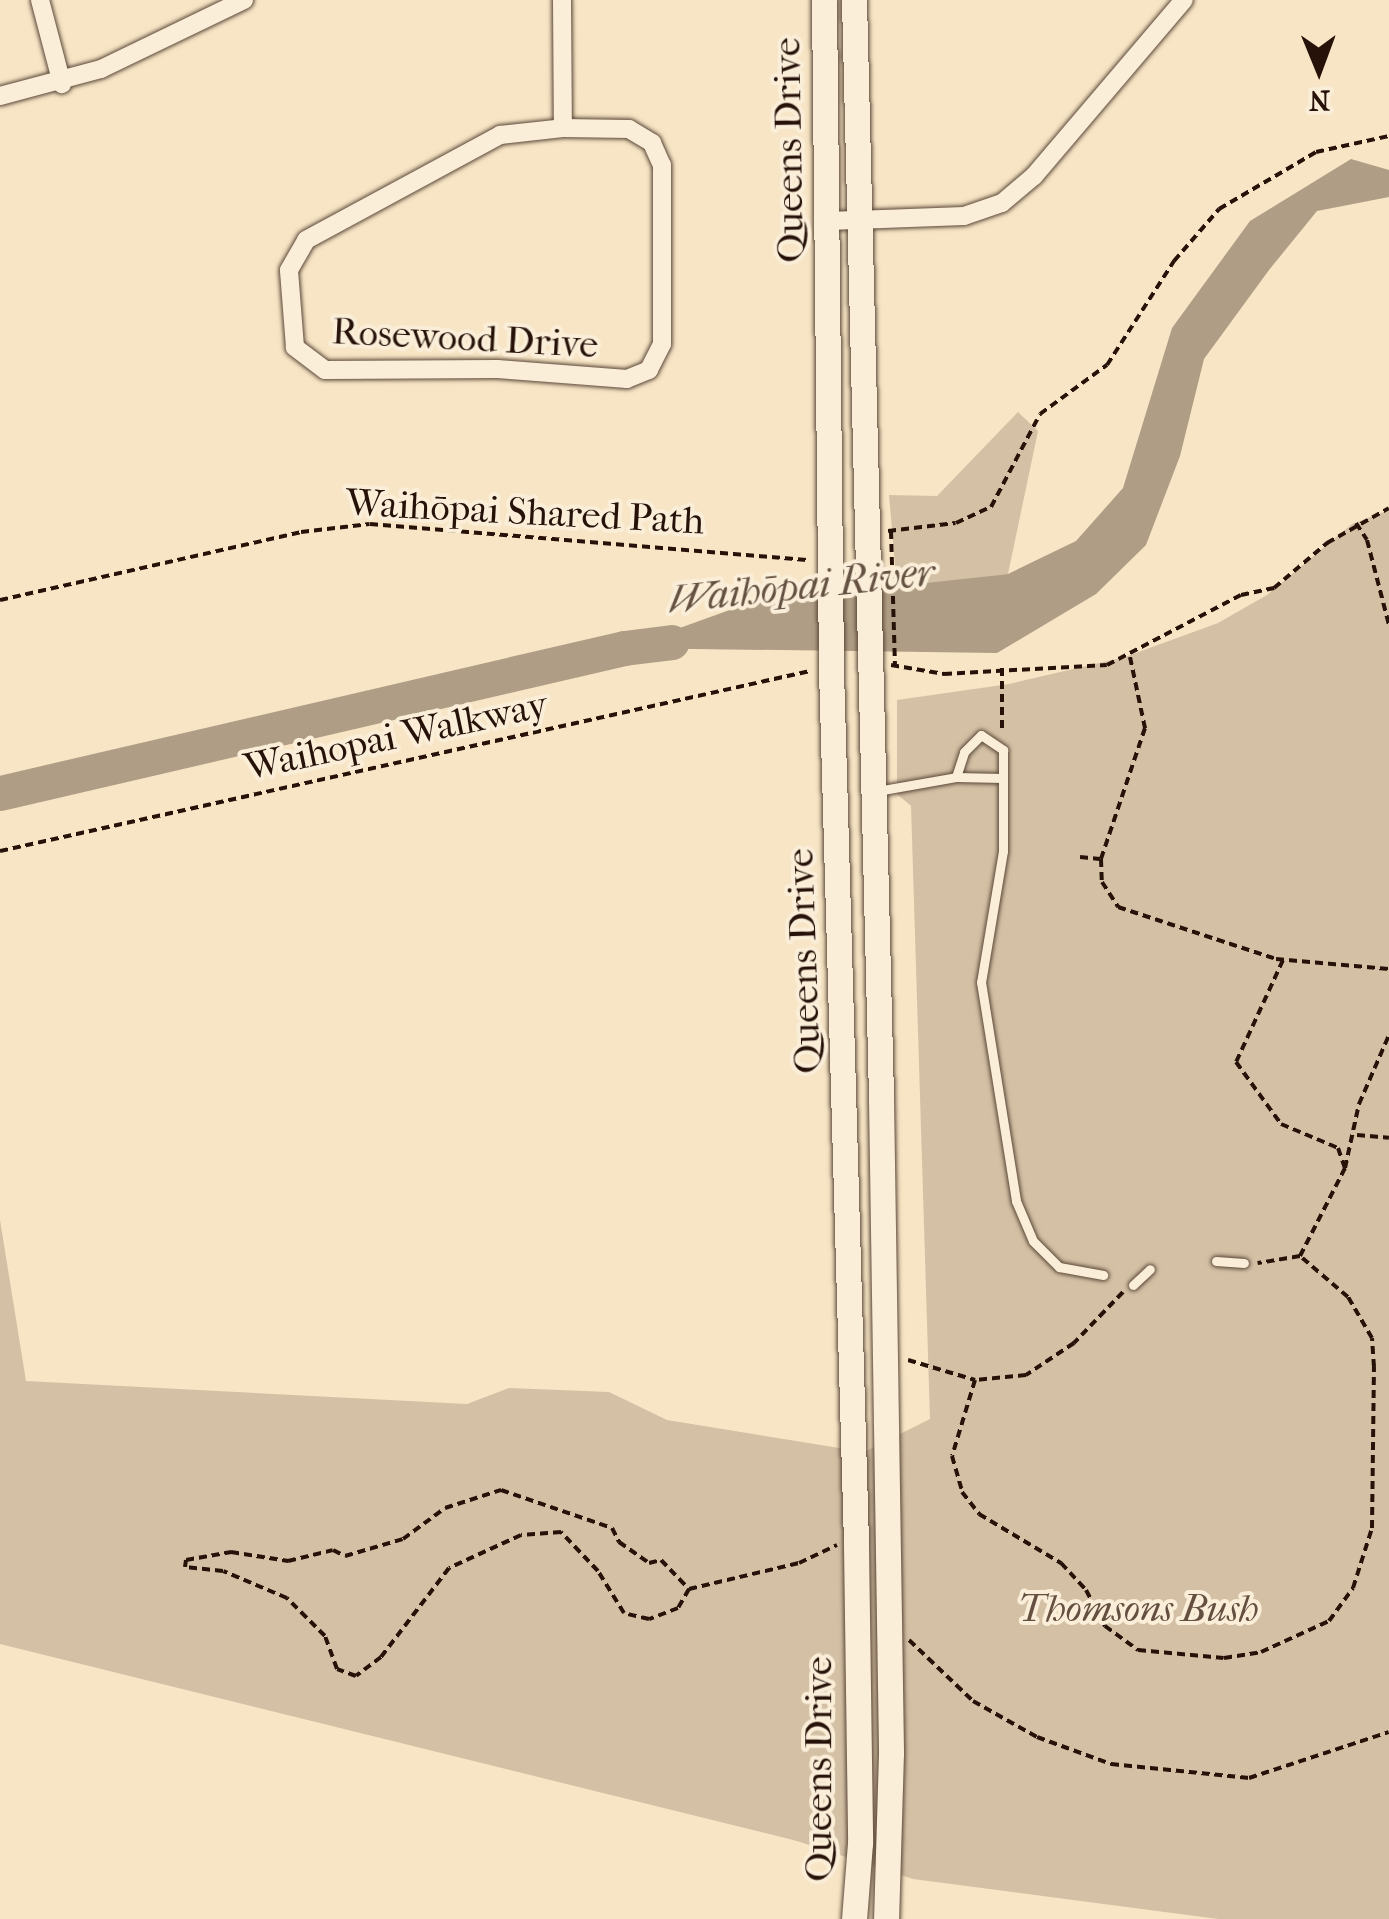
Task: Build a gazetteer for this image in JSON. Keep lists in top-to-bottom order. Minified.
{"streets":{"main road":["Queens Drive"],"street":["Rosewood Drive"],"path":["Waihōpai Shared Path","Waihopai Walkway"]},"water":["Waihōpai River"],"parks":["Thomsons Bush"],"north":"bottom"}
